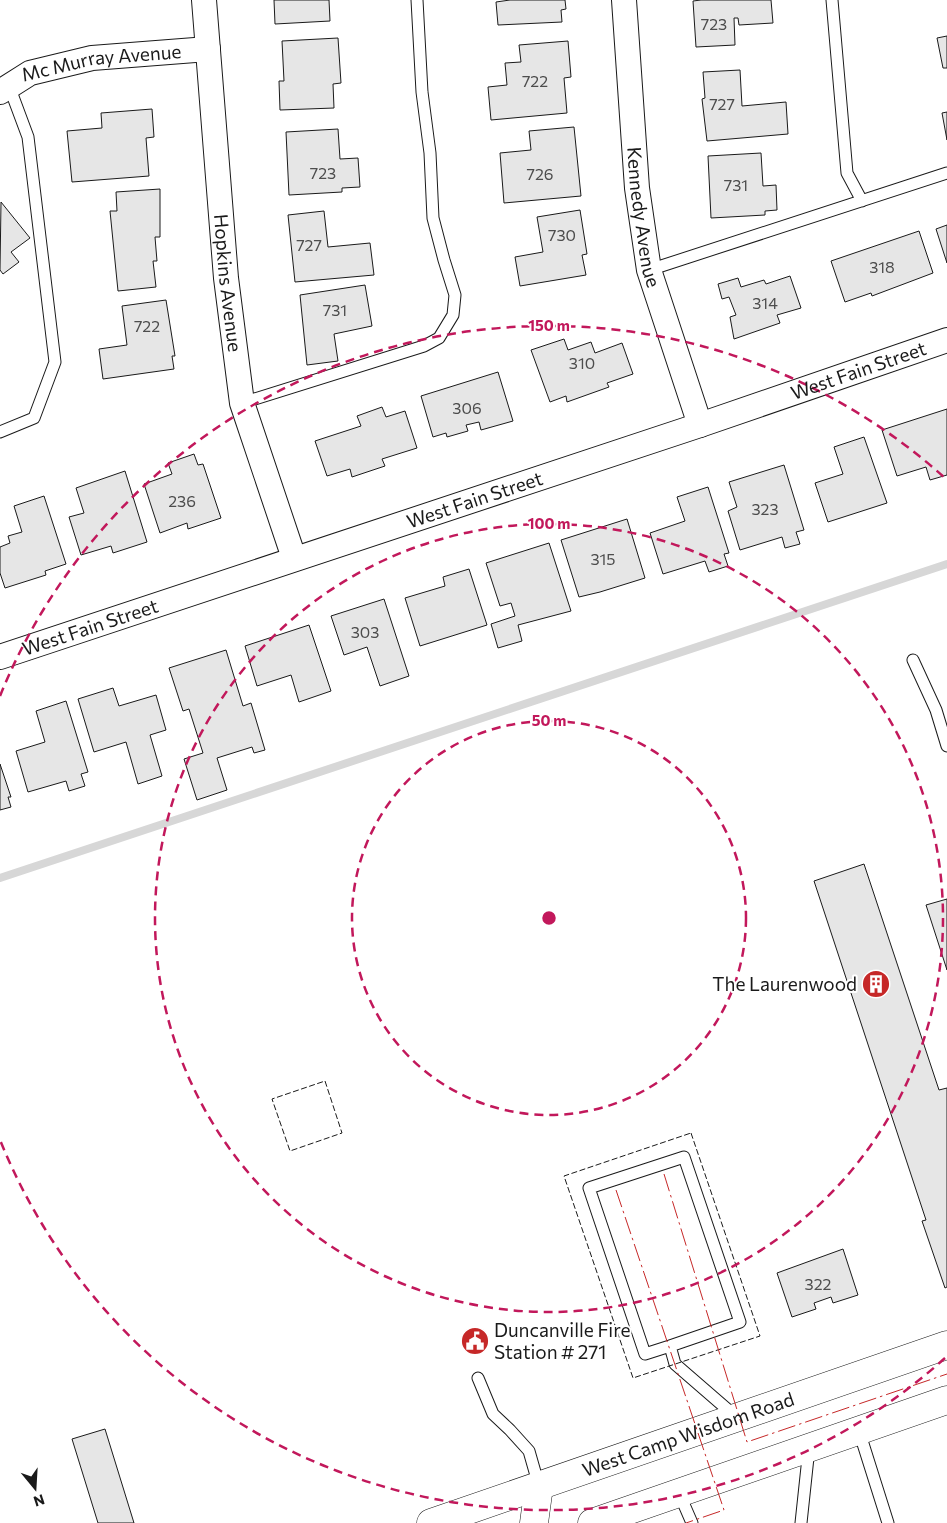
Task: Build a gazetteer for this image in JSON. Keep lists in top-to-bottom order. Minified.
{"streets":{"main road":["West Camp Wisdom Road"],"street":["Mc Murray Avenue","Kennedy Avenue","Hopkins Avenue","West Fain Street"]},"crossings":[["Mc Murray Avenue","Hopkins Avenue"],["Kennedy Avenue","West Fain Street"],["Hopkins Avenue","West Fain Street"]],"places":{"building":["The Laurenwood"],"public building":["Duncanville Fire Station # 271"]},"house_numbers":["723","722","727","723","726","731","730","727","318","314","731","722","310","306","236","323","315","303","322"],"north":"bottom","rings":["150 m","100 m","50 m"]}
